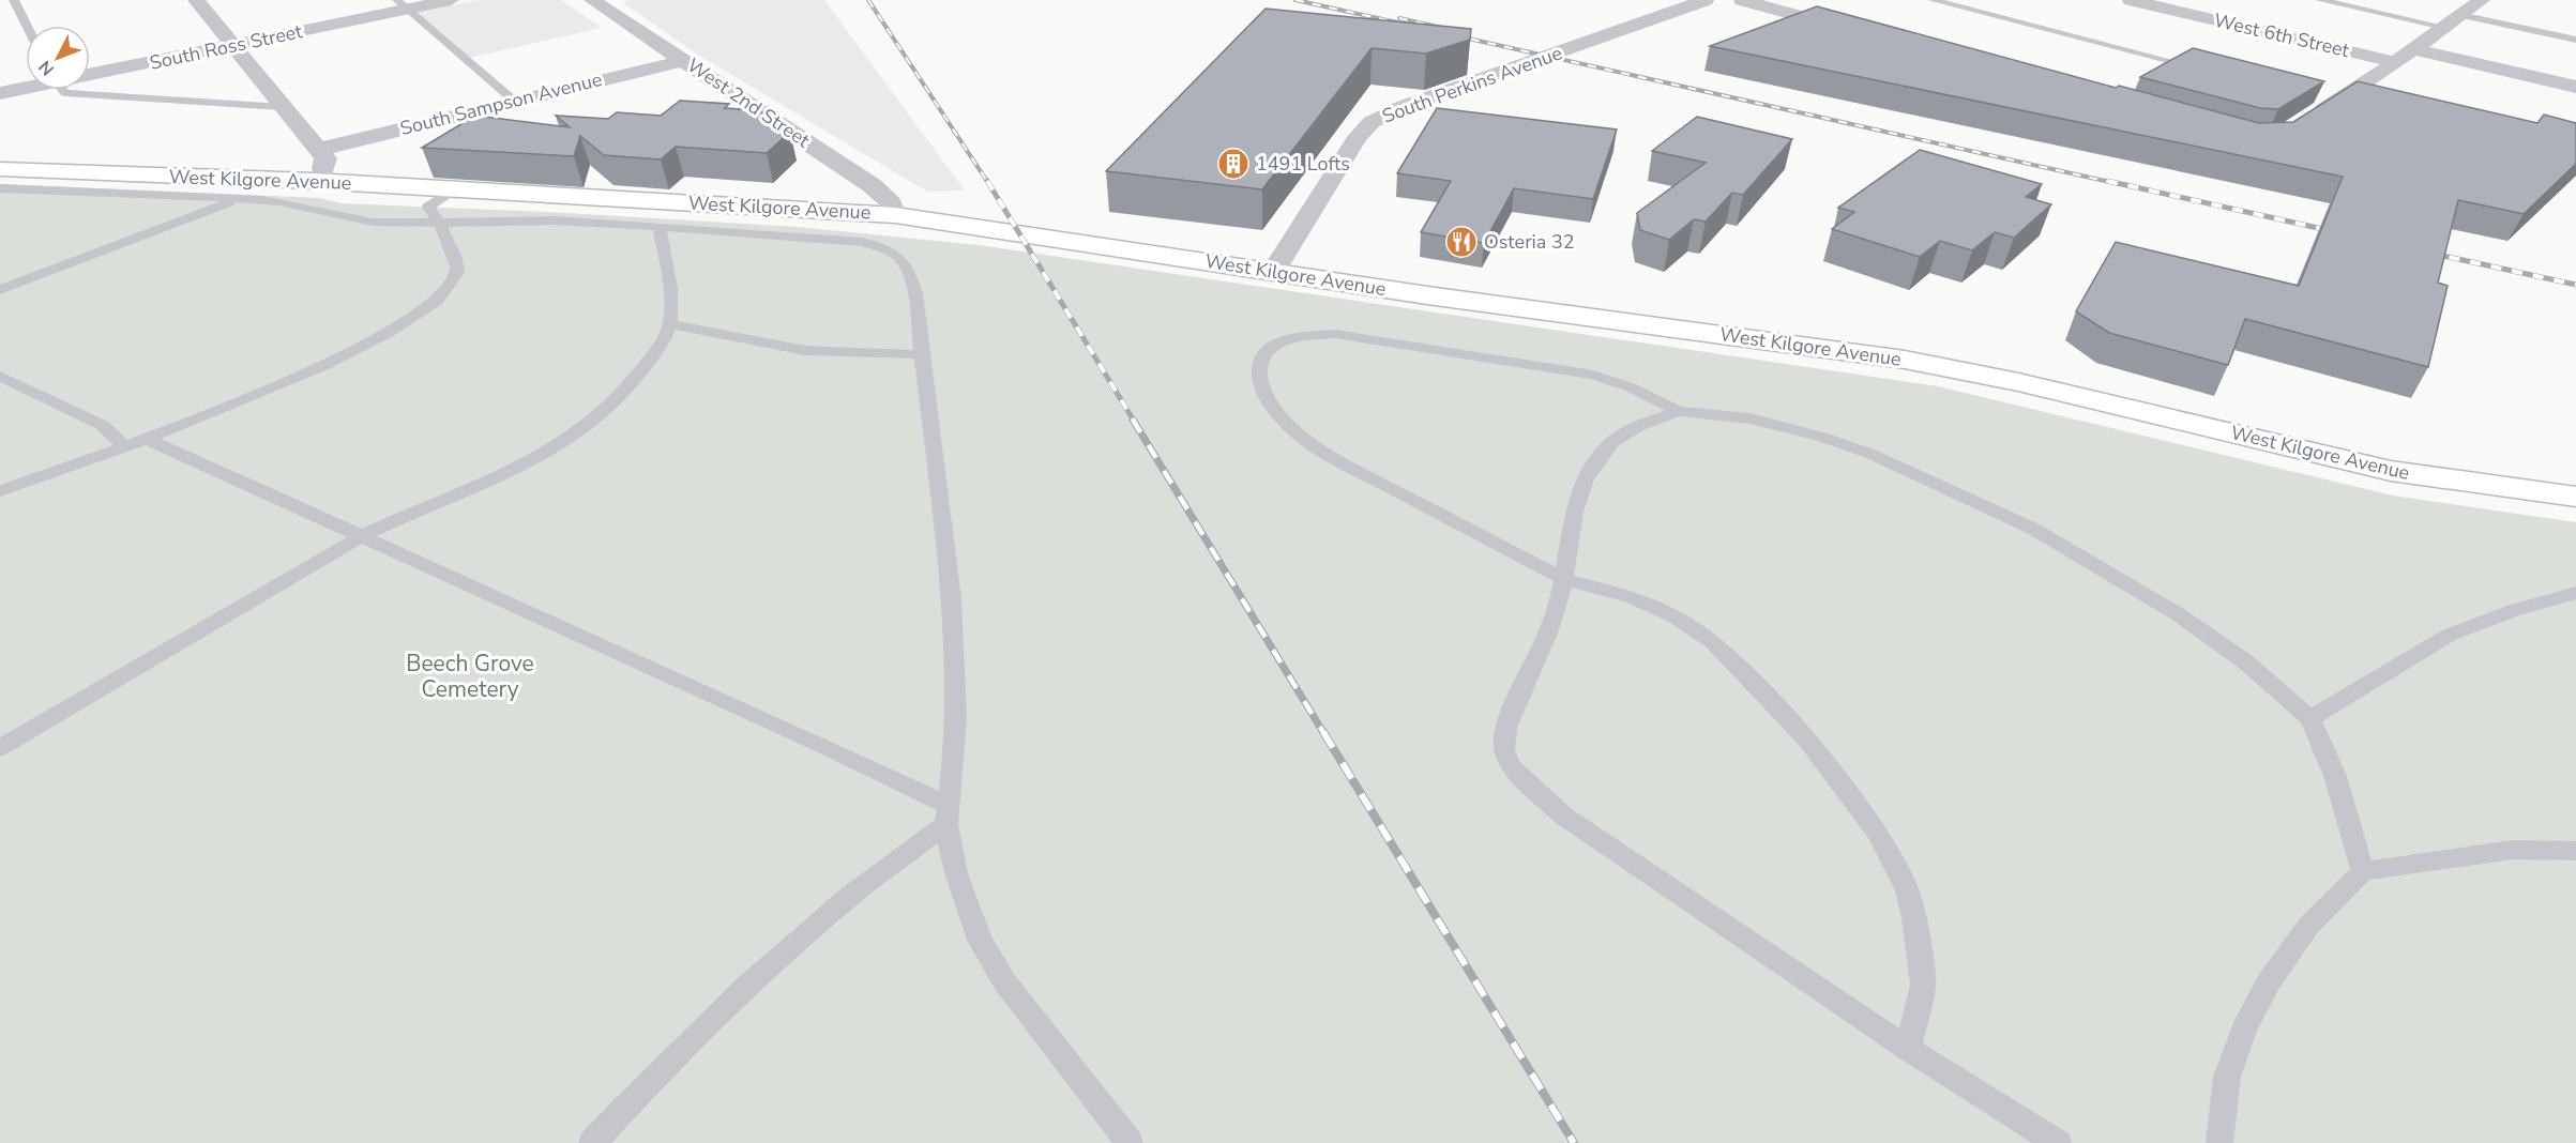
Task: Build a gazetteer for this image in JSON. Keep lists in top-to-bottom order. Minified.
{"streets":{"main road":["West Kilgore Avenue"],"street":["West 6th Street","South Ross Street","South Perkins Avenue","West 2nd Street","South Sampson Avenue"]},"crossings":[["South Perkins Avenue","West Kilgore Avenue"],["West 2nd Street","South Sampson Avenue"],["West 2nd Street","West Kilgore Avenue"]],"parks":["Beech Grove Cemetery"],"places":{"building":["1491 Lofts"],"restaurant":["Osteria 32"]},"north":"bottom left"}
